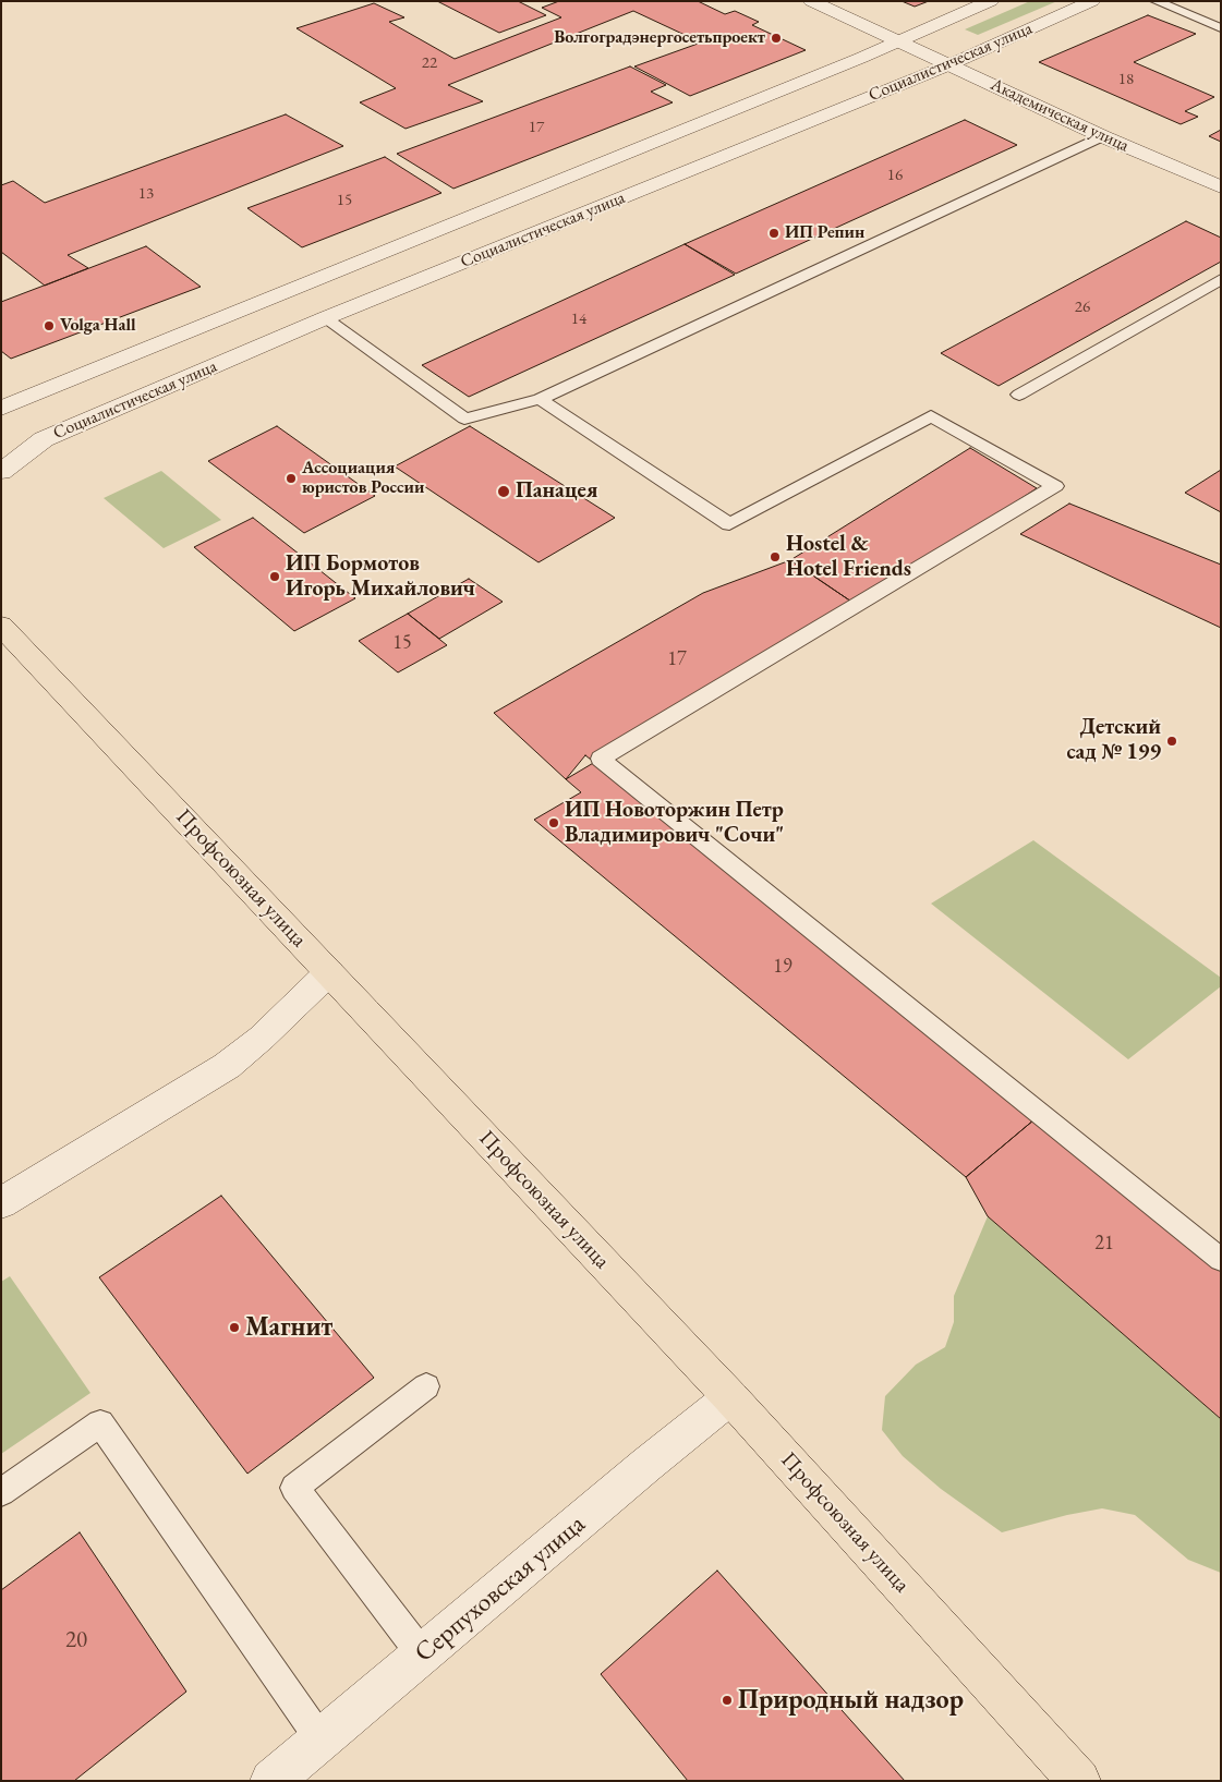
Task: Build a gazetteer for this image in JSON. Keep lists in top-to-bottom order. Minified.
{"streets":{"main road":["Профсоюзная улица"],"street":["Социалистическая улица","Академическая улица","Серпуховская улица"]},"crossings":[["Социалистическая улица","Академическая улица"],["Профсоюзная улица","Серпуховская улица"]],"places":["Волгоградэнергосетьпроект","ИП Репин","Volga Hall","Ассоциация юристов России","Панацея","Hostel & Hotel Friends","ИП Бормотов Игорь Михайлович","Детский сад № 199","ИП Новоторжин Петр Владимирович \"Сочи\"","Магнит","Природный надзор"],"house_numbers":["22","18","17","16","13","15","26","14","15","17","19","21","20"]}
